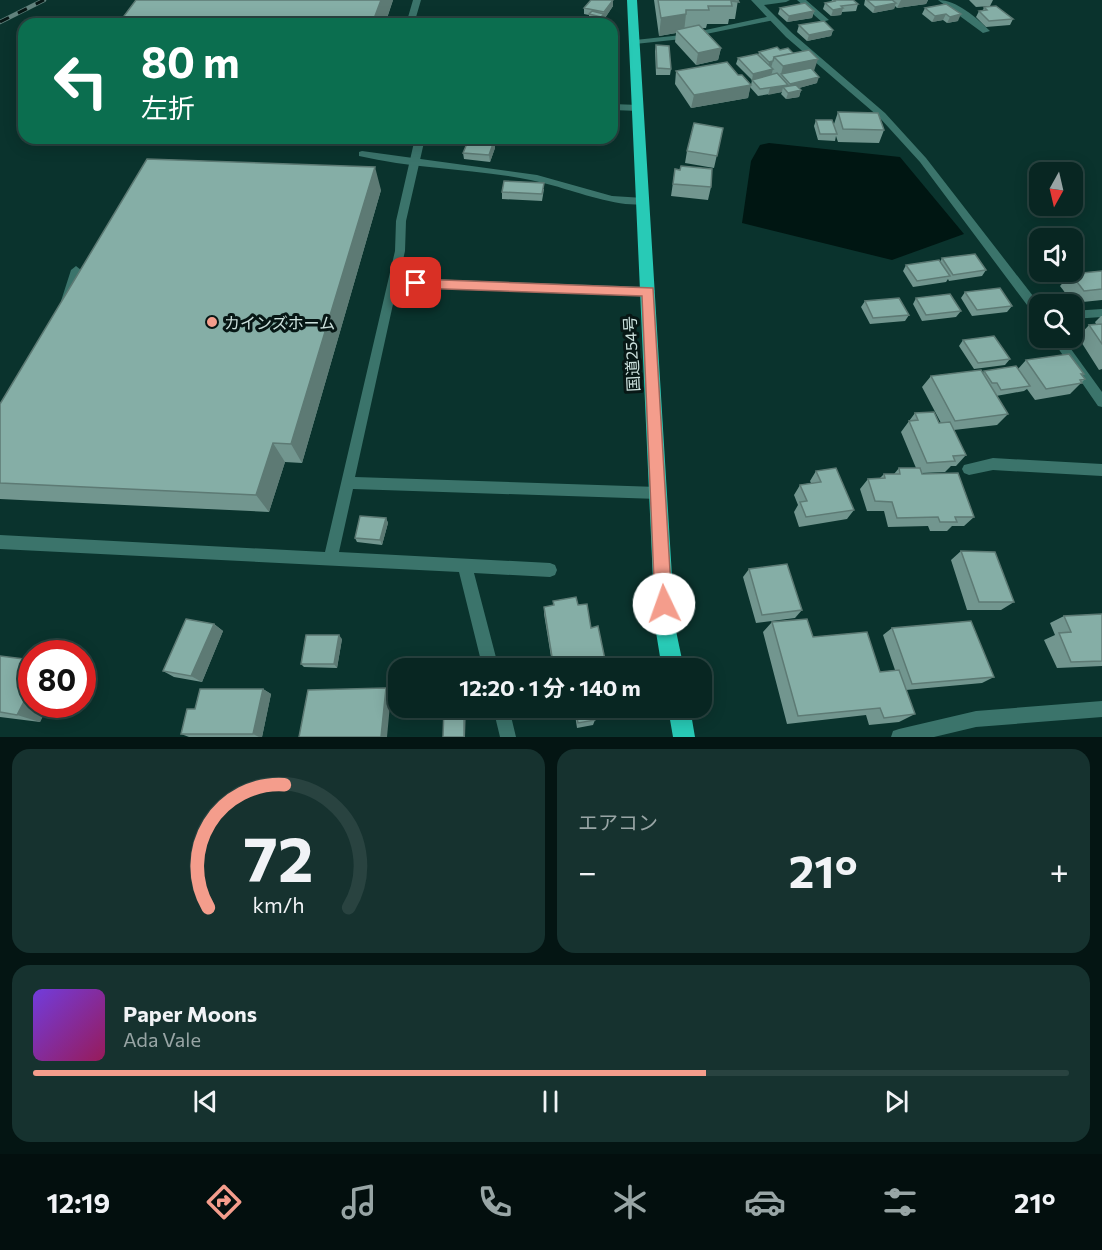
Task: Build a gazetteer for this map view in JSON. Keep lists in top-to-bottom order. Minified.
{"streets":{"highway":["国道254号"]},"places":["カインズホーム"],"north":"bottom","page":{"turn":["80 m","左折"],"limit":"80","trip":"12:20 · 1 分 · 140 m","tile":"エアコン","heat":["−","21°","+"],"song":["Paper Moons","Ada Vale"],"tabs":["12:19","21°"],"gauge":["72","km/h"]}}
